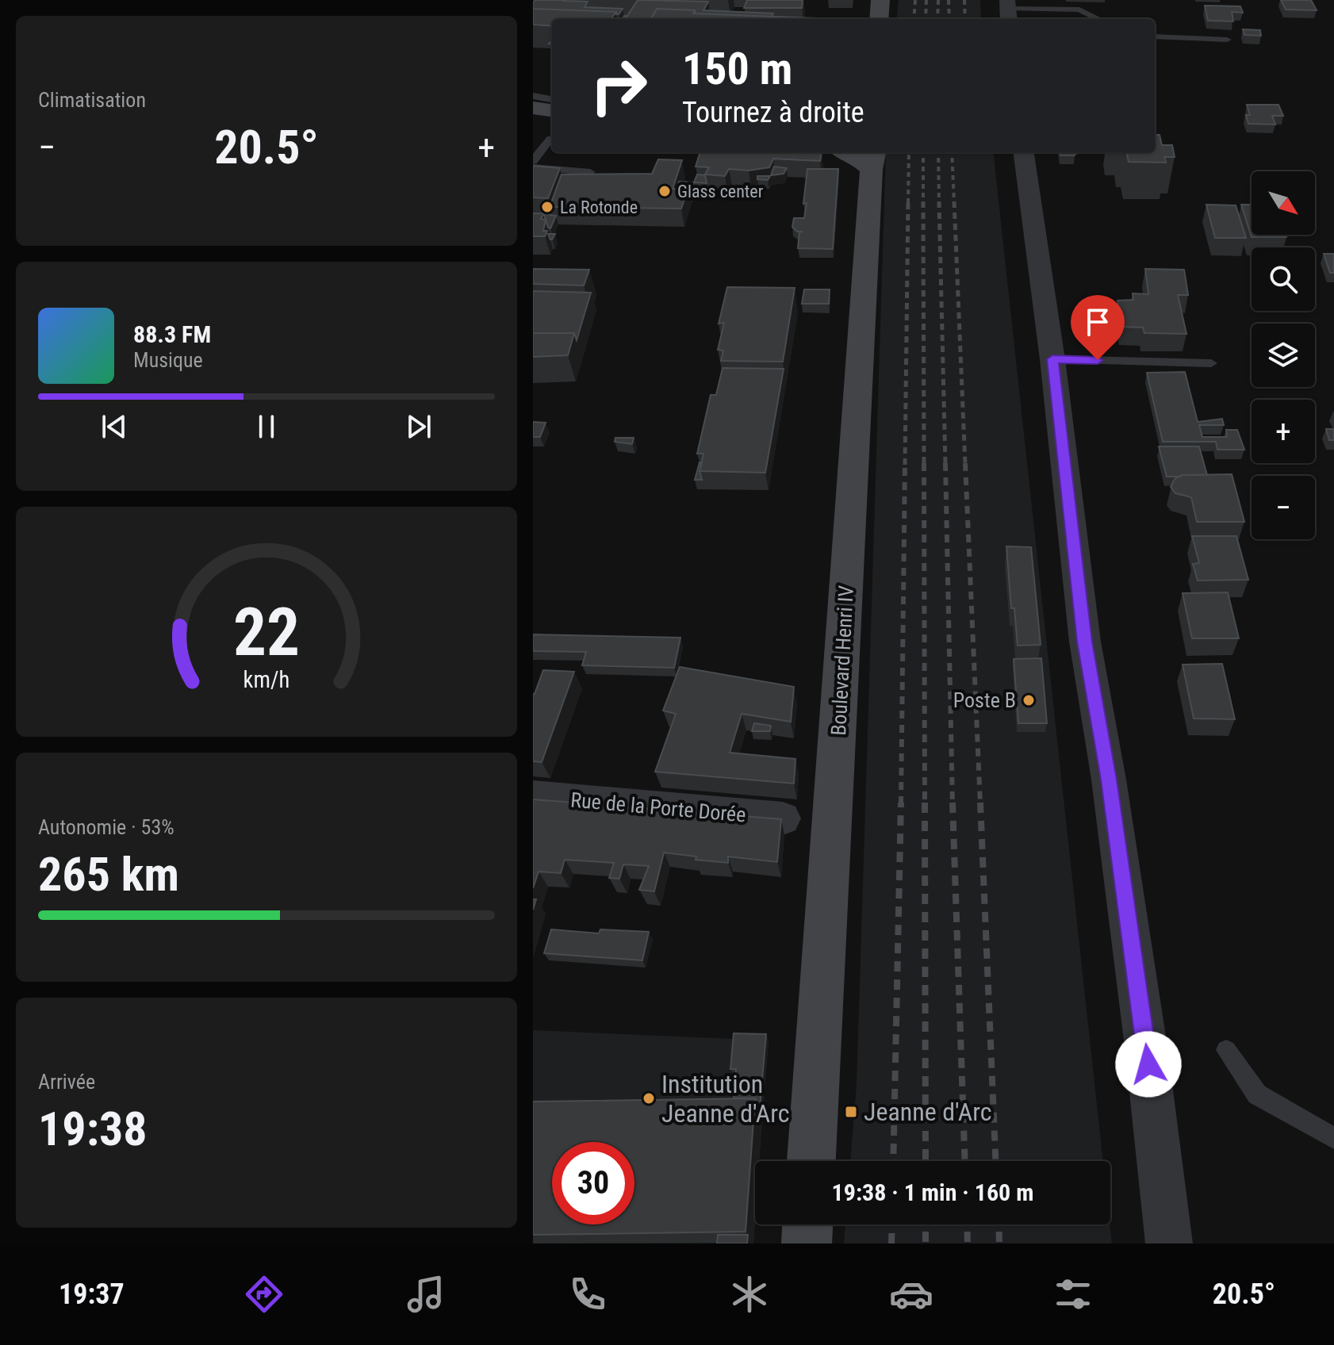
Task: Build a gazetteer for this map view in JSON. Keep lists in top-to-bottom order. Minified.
{"streets":{"street":["Boulevard Henri IV","Rue de la Porte Dorée"]},"places":{"other":["Glass center","La Rotonde","Poste B","Institution Jeanne d'Arc"],"transit":["Jeanne d'Arc"]},"north":"bottom right","page":{"tile":["Climatisation",["Autonomie · 53%","265 km"],["Arrivée","19:38"]],"turn":["150 m","Tournez à droite"],"heat":["−","20.5°","+"],"map_buttons":["+","−"],"song":["88.3 FM","Musique"],"limit":"30","trip":"19:38 · 1 min · 160 m","tabs":["19:37","20.5°"],"gauge":["22","km/h"]}}
